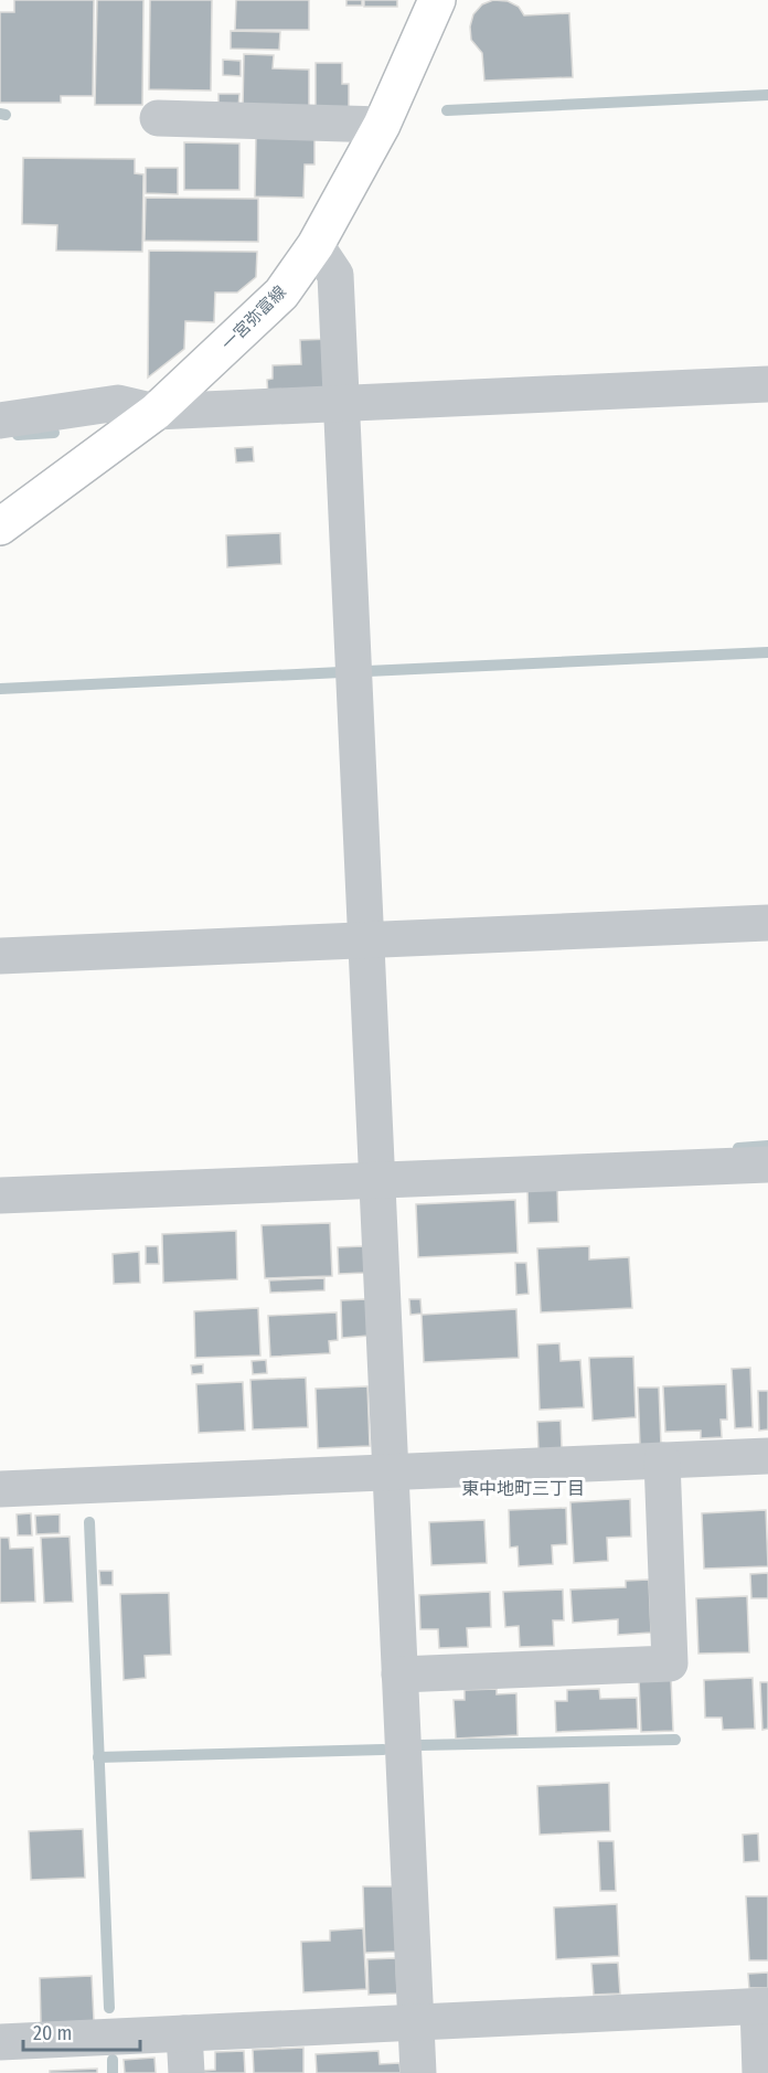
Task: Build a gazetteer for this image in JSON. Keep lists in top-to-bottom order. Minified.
{"streets":{"main road":["一宮弥富線"]},"districts":["東中地町三丁目"],"scale_bar":"20 m"}
